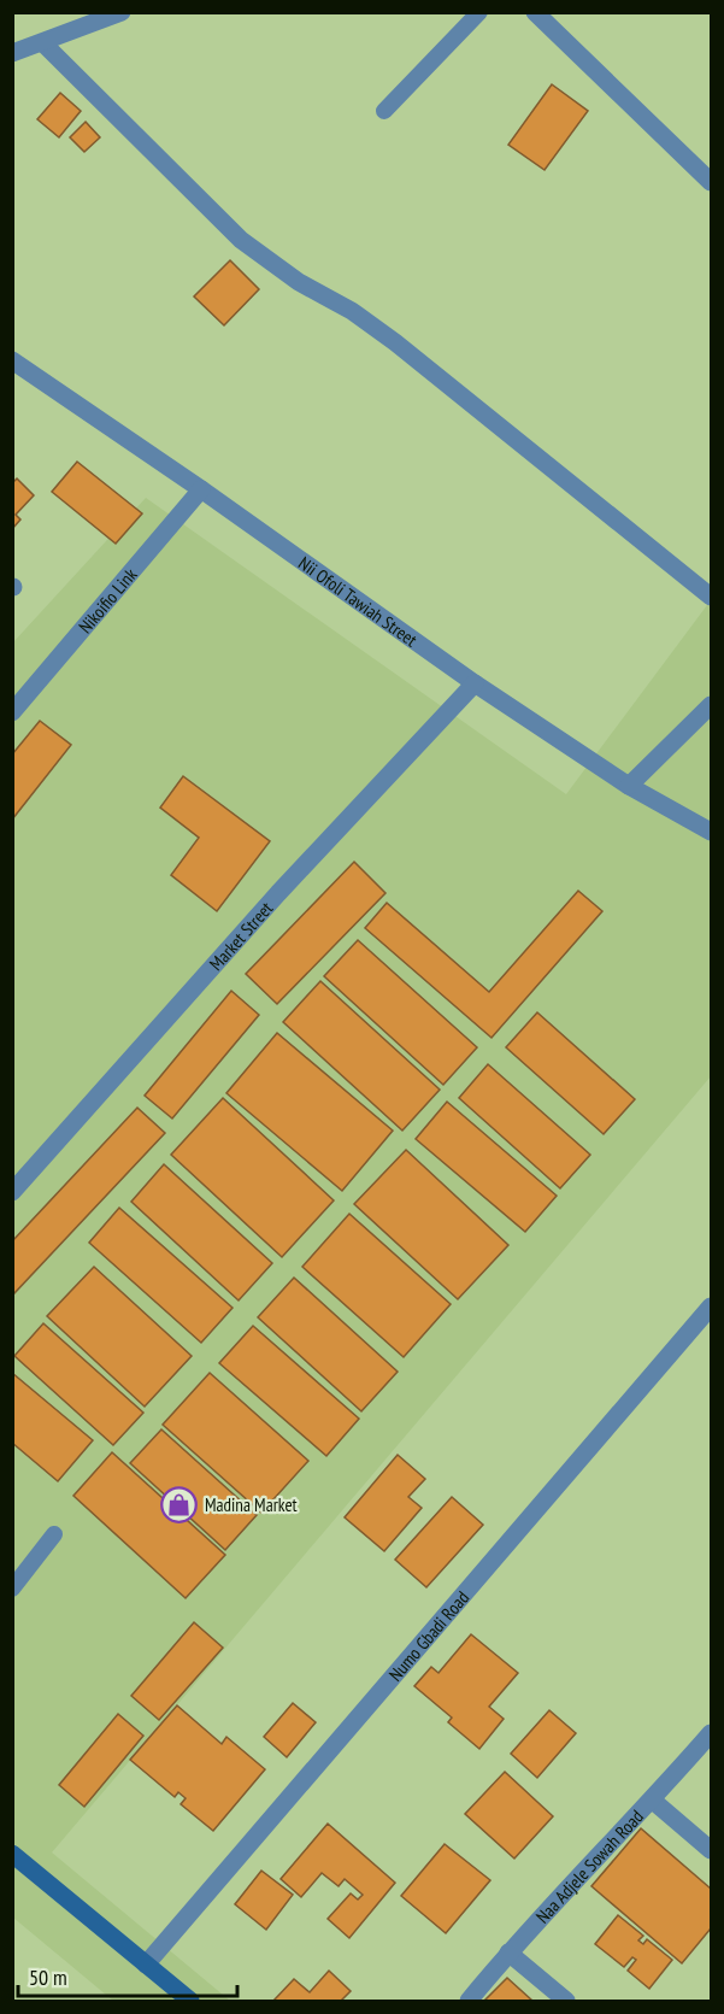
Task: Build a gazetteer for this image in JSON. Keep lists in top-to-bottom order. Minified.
{"streets":{"street":["Nikoifio Link","Nii Ofoli Tawiah Street","Market Street","Numo Gbadi Road","Naa Adjele Sowah Road"]},"crossings":[["Nikoifio Link","Nii Ofoli Tawiah Street"],["Nii Ofoli Tawiah Street","Market Street"]],"places":{"shop":["Madina Market"]},"scale_bar":"50 m"}
